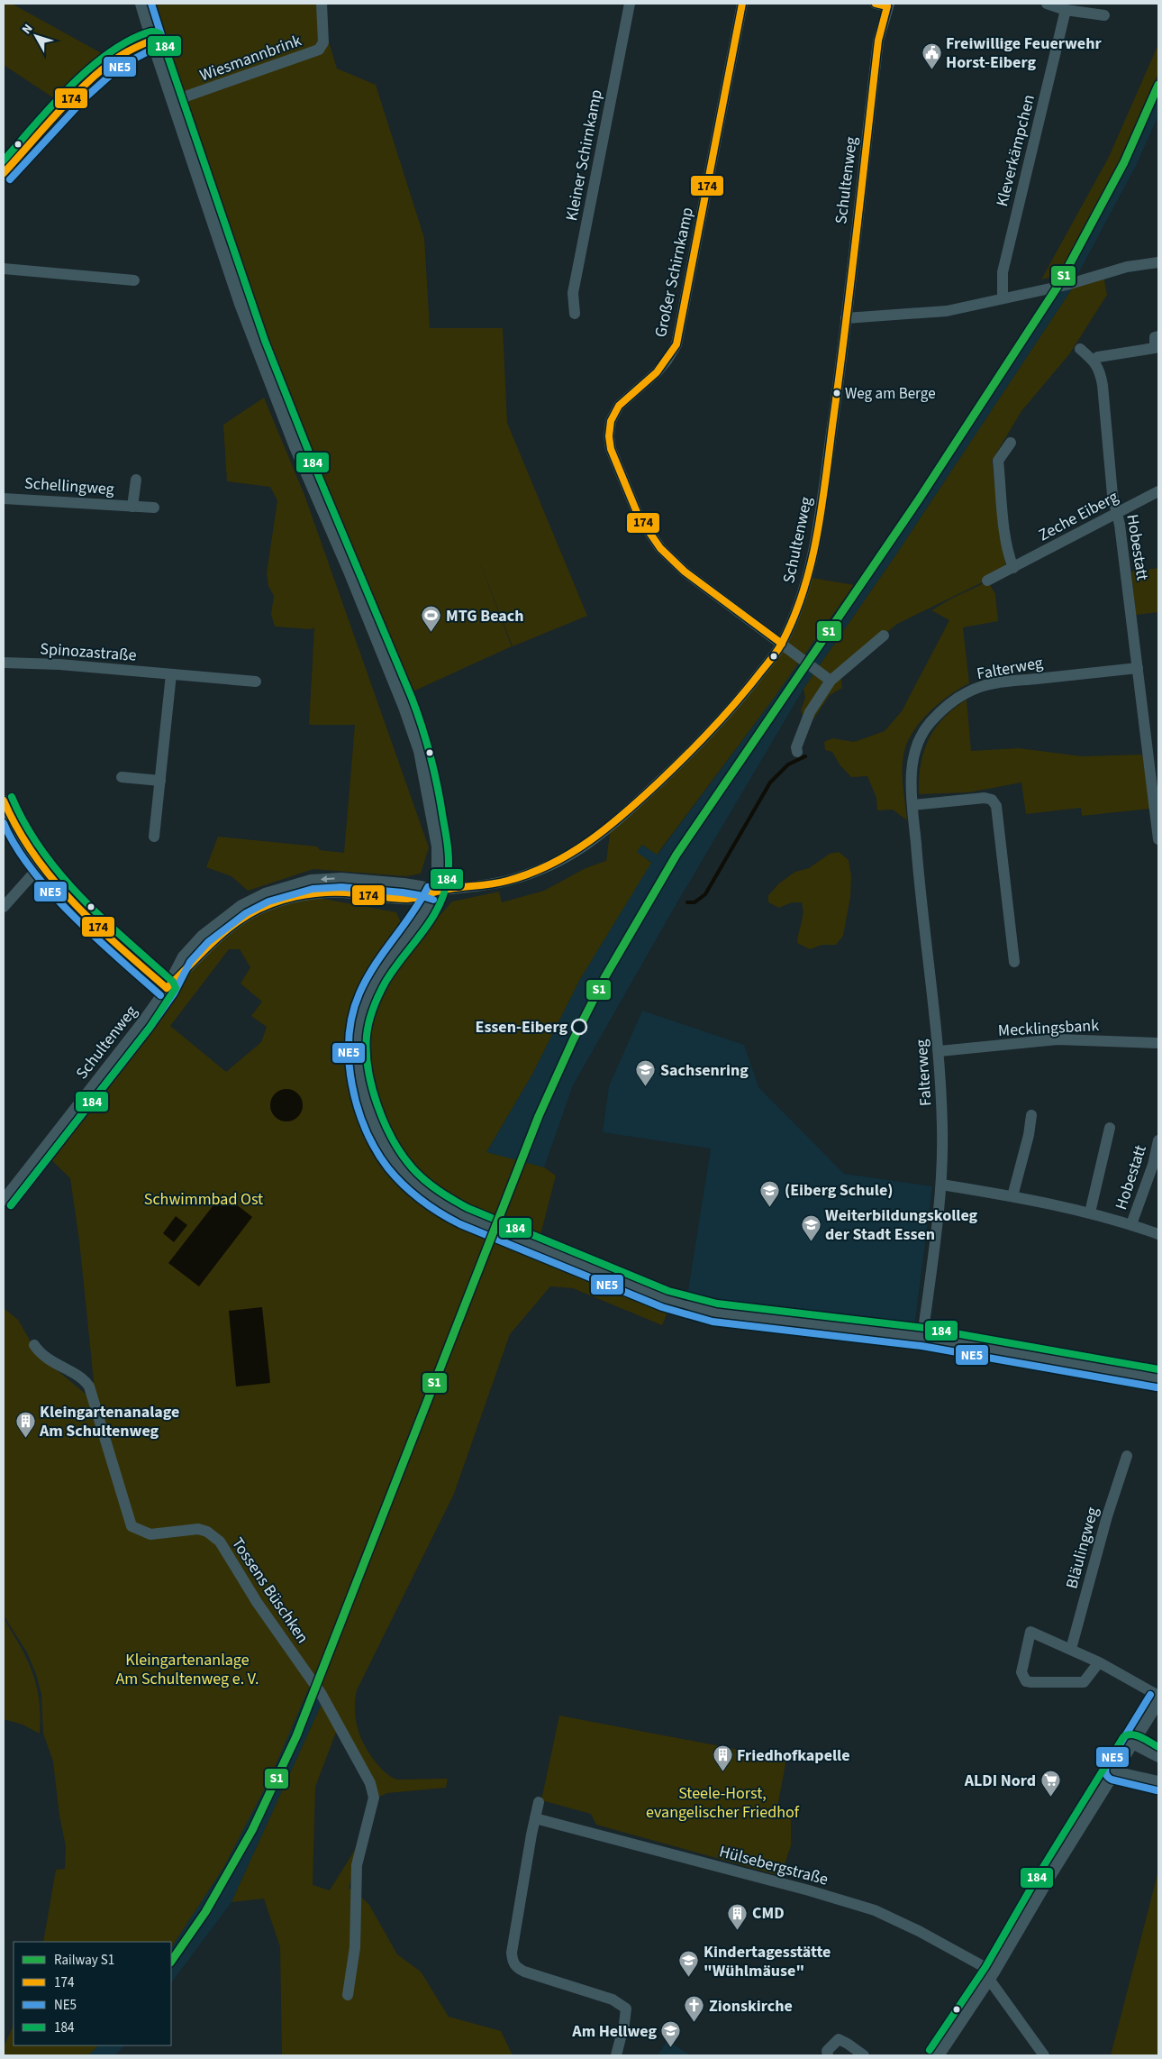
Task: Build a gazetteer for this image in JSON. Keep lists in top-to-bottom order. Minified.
{"streets":{"street":["Wiesmannbrink","Kleverkämpchen","Kleiner Schirnkamp","Schultenweg","Großer Schirnkamp","Schellingweg","Zeche Eiberg","Hobestatt","Spinozastraße","Falterweg","Mecklingsbank","Bläulingweg","Tossens Büschken","Hülsebergstraße"]},"crossings":[["Schultenweg","Großer Schirnkamp"],["Zeche Eiberg","Hobestatt"],["Hobestatt","Falterweg"],["Falterweg","Mecklingsbank"]],"parks":["Schwimmbad Ost","Kleingartenanlage Am Schultenweg e. V.","Steele-Horst, evangelischer Friedhof"],"places":{"public building":["Freiwillige Feuerwehr Horst-Eiberg"],"other":["Weg am Berge","Essen-Eiberg"],"sports":["MTG Beach"],"school or university":["Sachsenring","(Eiberg Schule)","Weiterbildungskolleg der Stadt Essen","Kindertagesstätte \"Wühlmäuse\"","Am Hellweg"],"building":["Kleingartenanalage Am Schultenweg","Friedhofkapelle","CMD"],"supermarket":["ALDI Nord"],"church":["Zionskirche"]},"lines":["transit line 174","transit line NE5","transit line 184","rail line S1"],"legend":["Railway S1","174","NE5","184"],"north":"top left"}
